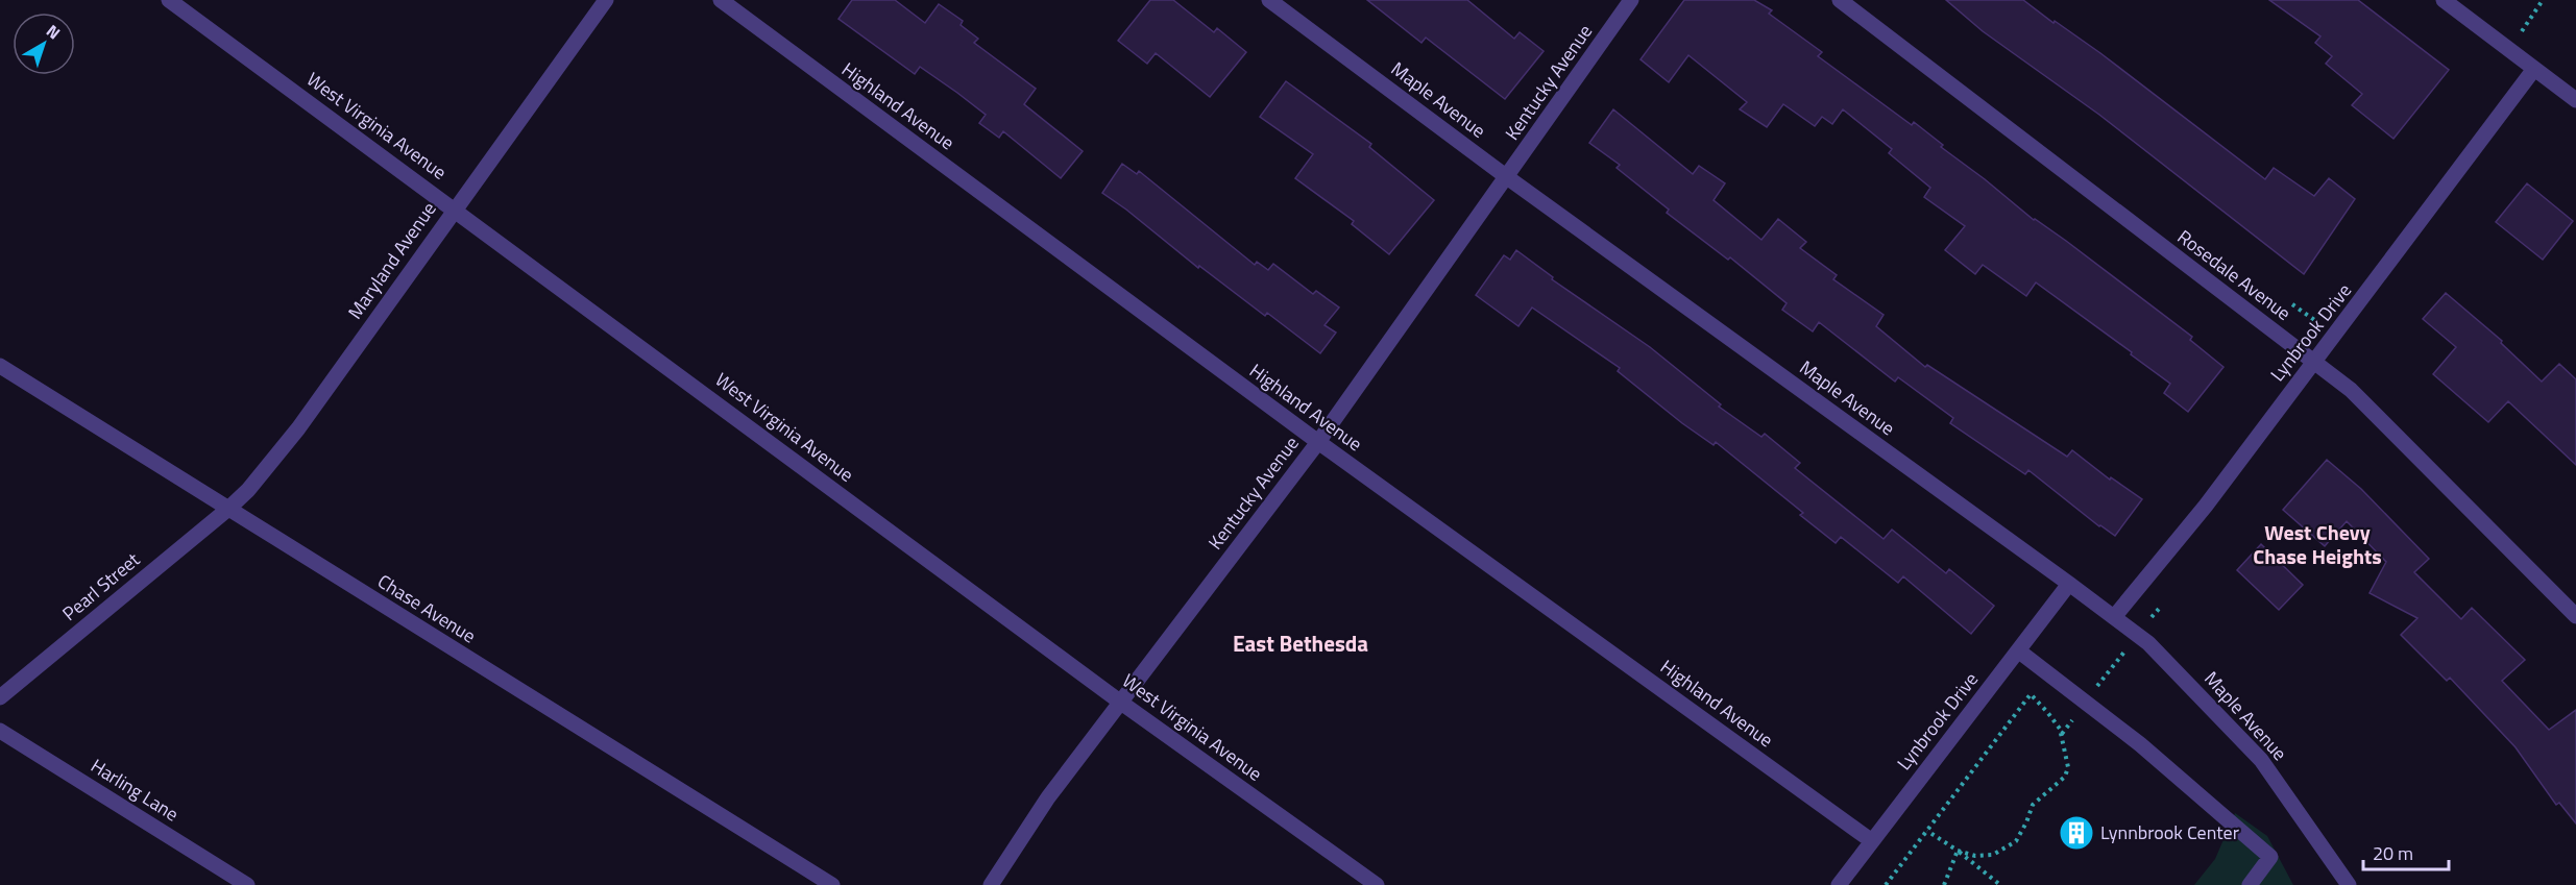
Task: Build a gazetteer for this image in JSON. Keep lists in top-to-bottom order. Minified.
{"streets":{"street":["Kentucky Avenue","Maple Avenue","Highland Avenue","West Virginia Avenue","Maryland Avenue","Rosedale Avenue","Lynbrook Drive","Pearl Street","Chase Avenue","Harling Lane"]},"crossings":[["Kentucky Avenue","Maple Avenue"],["Kentucky Avenue","Highland Avenue"],["Kentucky Avenue","West Virginia Avenue"],["Maple Avenue","Lynbrook Drive"],["Highland Avenue","Lynbrook Drive"],["West Virginia Avenue","Maryland Avenue"],["Maryland Avenue","Pearl Street"],["Maryland Avenue","Chase Avenue"],["Rosedale Avenue","Lynbrook Drive"],["Pearl Street","Chase Avenue"]],"districts":["West Chevy Chase Heights","East Bethesda"],"places":{"building":["Lynnbrook Center"]},"scale_bar":"20 m","north":"top right"}
